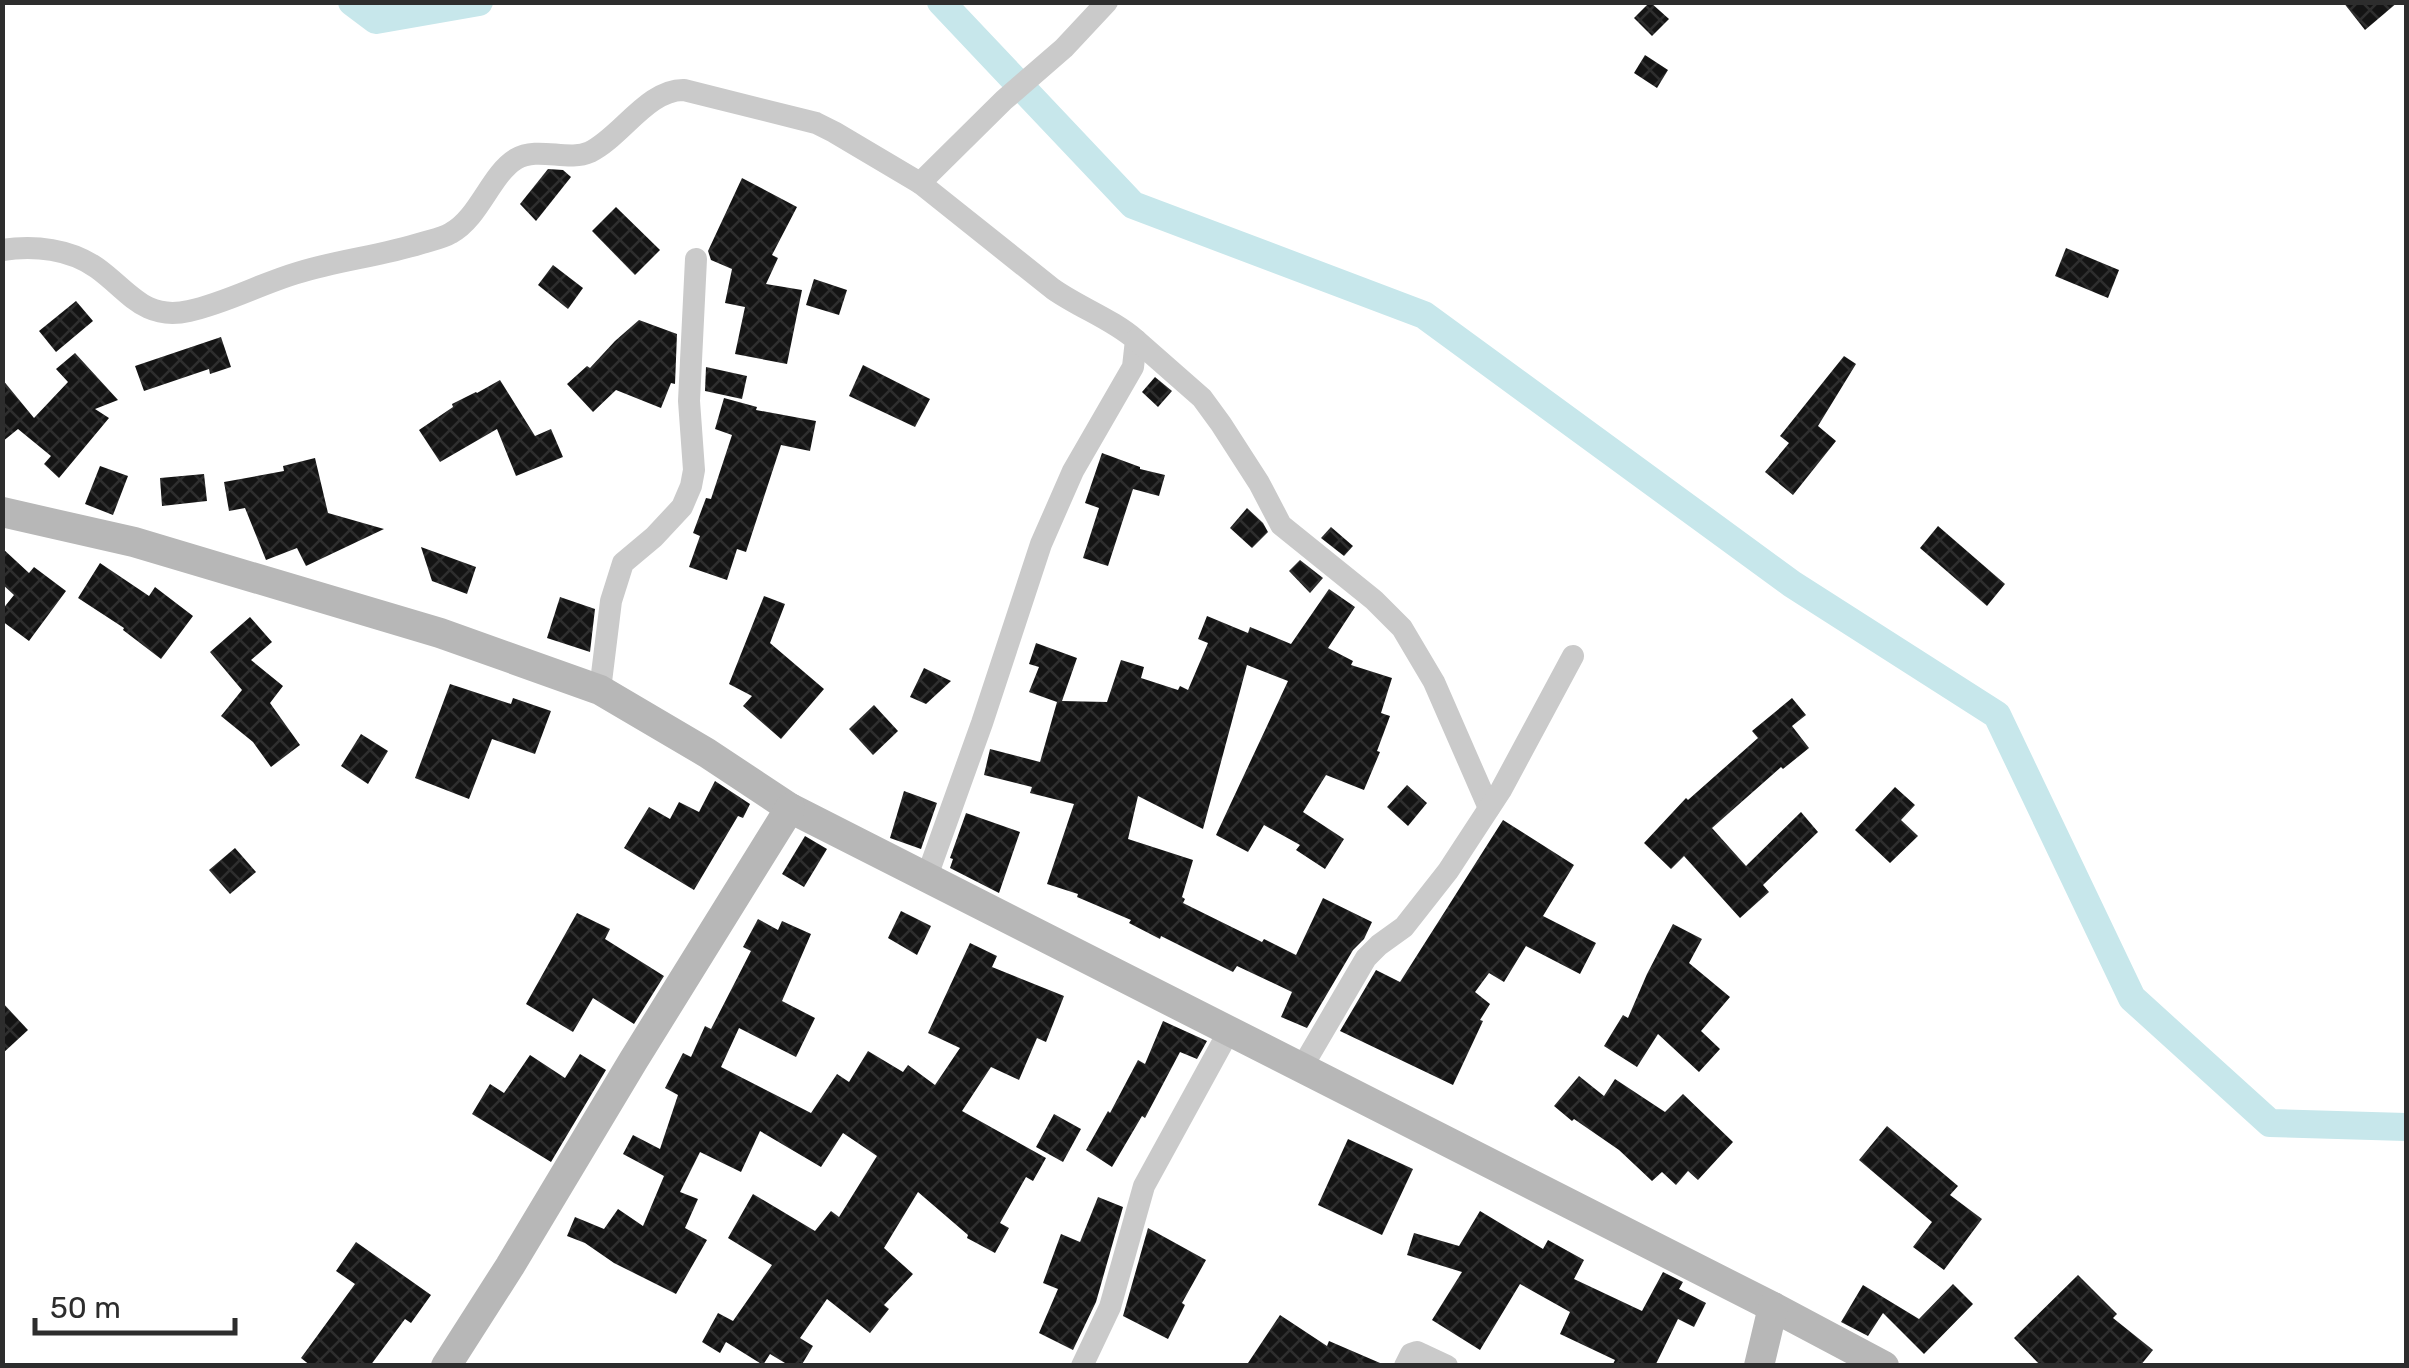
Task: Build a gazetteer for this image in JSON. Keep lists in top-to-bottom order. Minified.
{"scale_bar":"50 m"}
